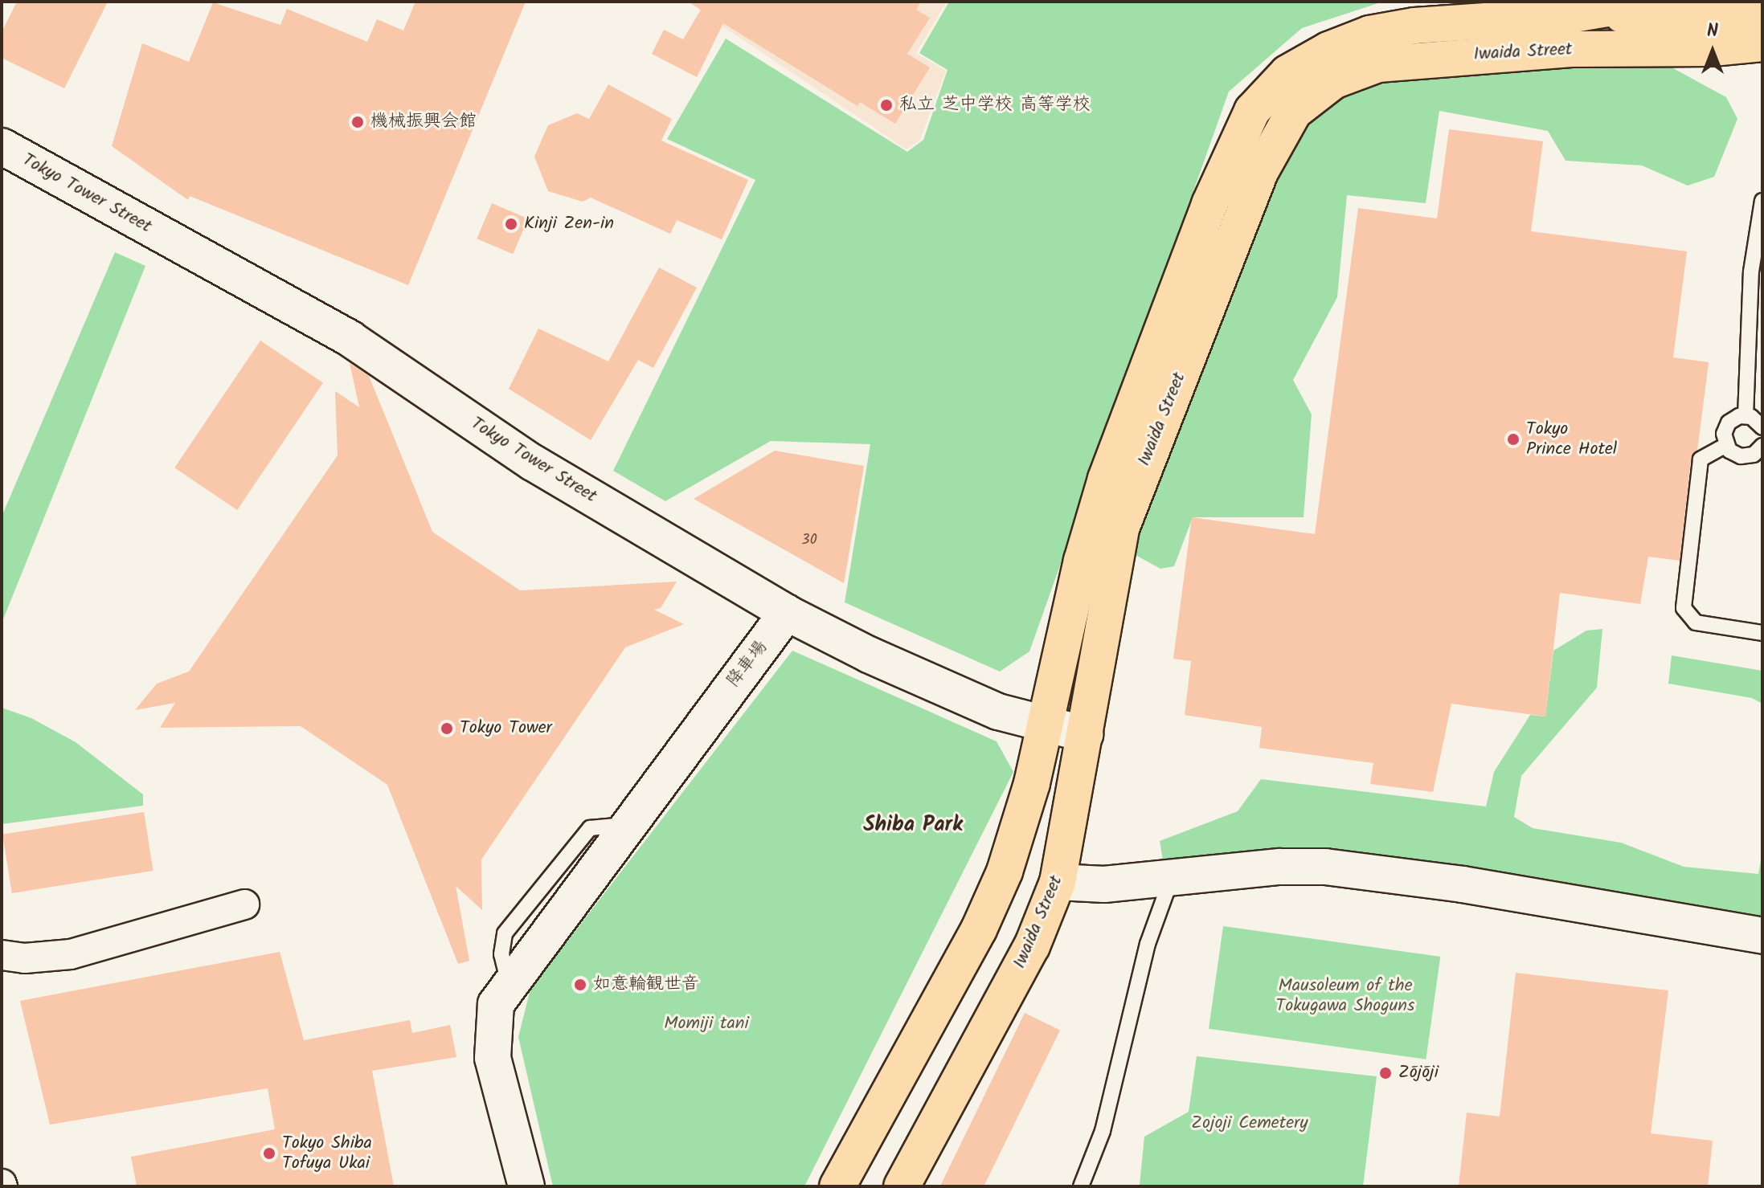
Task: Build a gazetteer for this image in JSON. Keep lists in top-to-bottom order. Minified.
{"streets":{"main road":["Iwaida Street"],"street":["Tokyo Tower Street","降車場"]},"crossings":[["Iwaida Street","Tokyo Tower Street"],["Tokyo Tower Street","降車場"]],"districts":["Shiba Park"],"parks":["Mausoleum of the Tokugawa Shoguns","Momiji tani","Zojoji Cemetery"],"places":["私立 芝中学校 高等学校","機械振興会館","Kinji Zen-in","Tokyo Prince Hotel","Tokyo Tower","如意輪観世音","Zōjōji","Tokyo Shiba Tofuya Ukai"],"house_numbers":["30"],"north":"top"}
